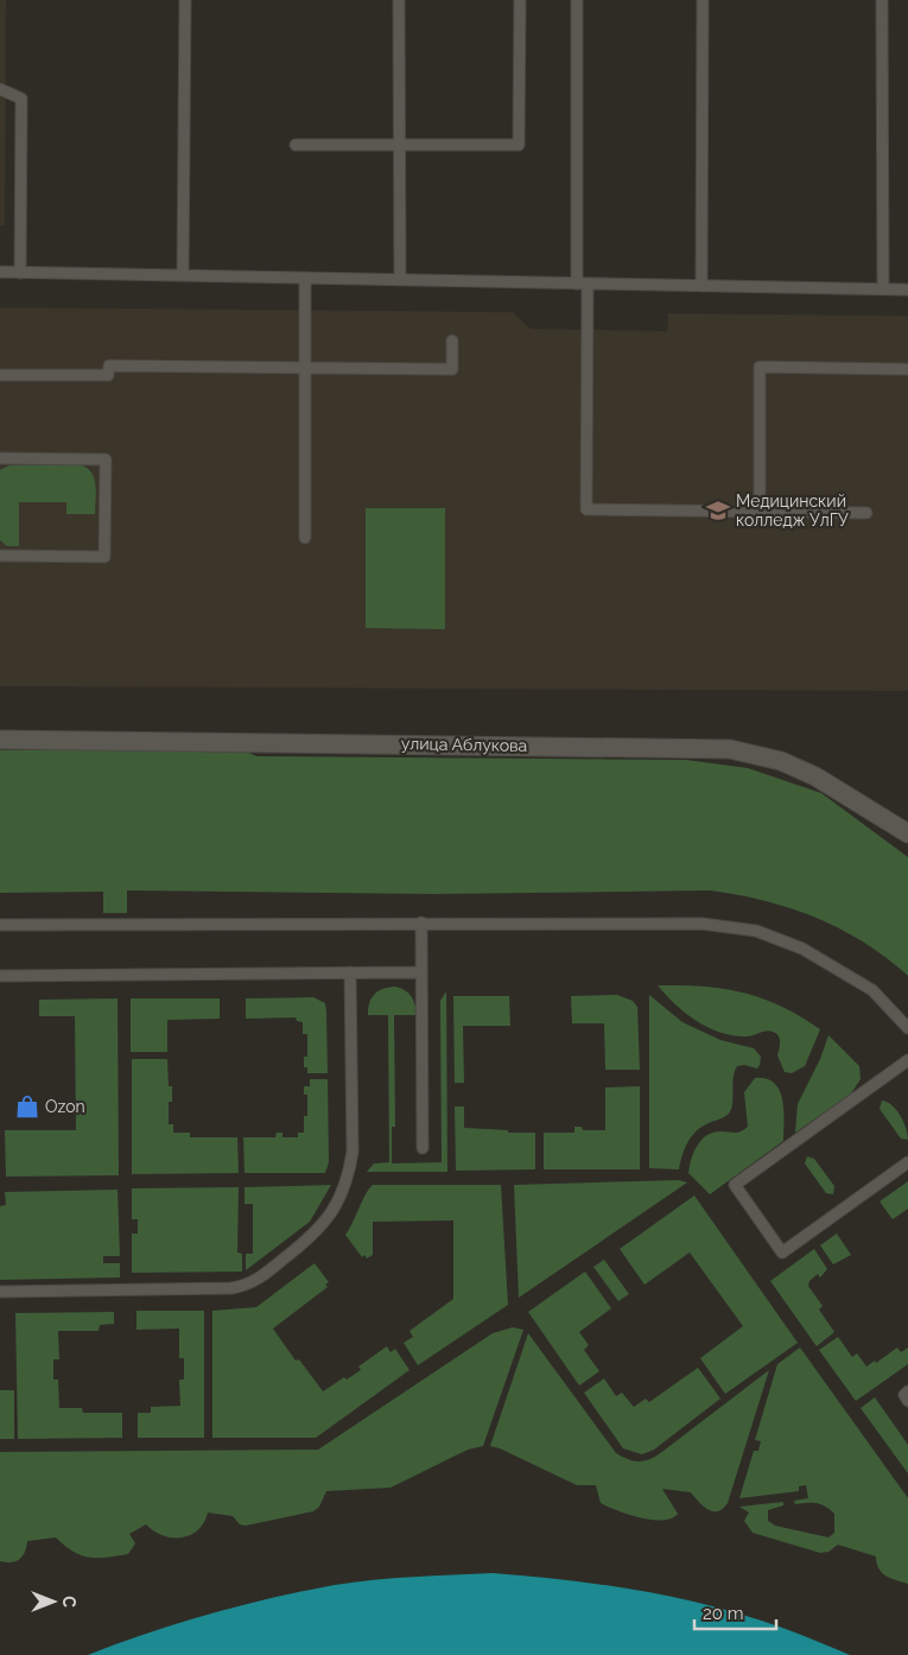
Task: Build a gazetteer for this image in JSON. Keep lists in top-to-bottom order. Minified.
{"streets":{"street":["улица Аблукова"]},"places":{"school or university":["Медицинский колледж УлГУ"],"shop":["Ozon"]},"scale_bar":"20 m","north":"right"}
